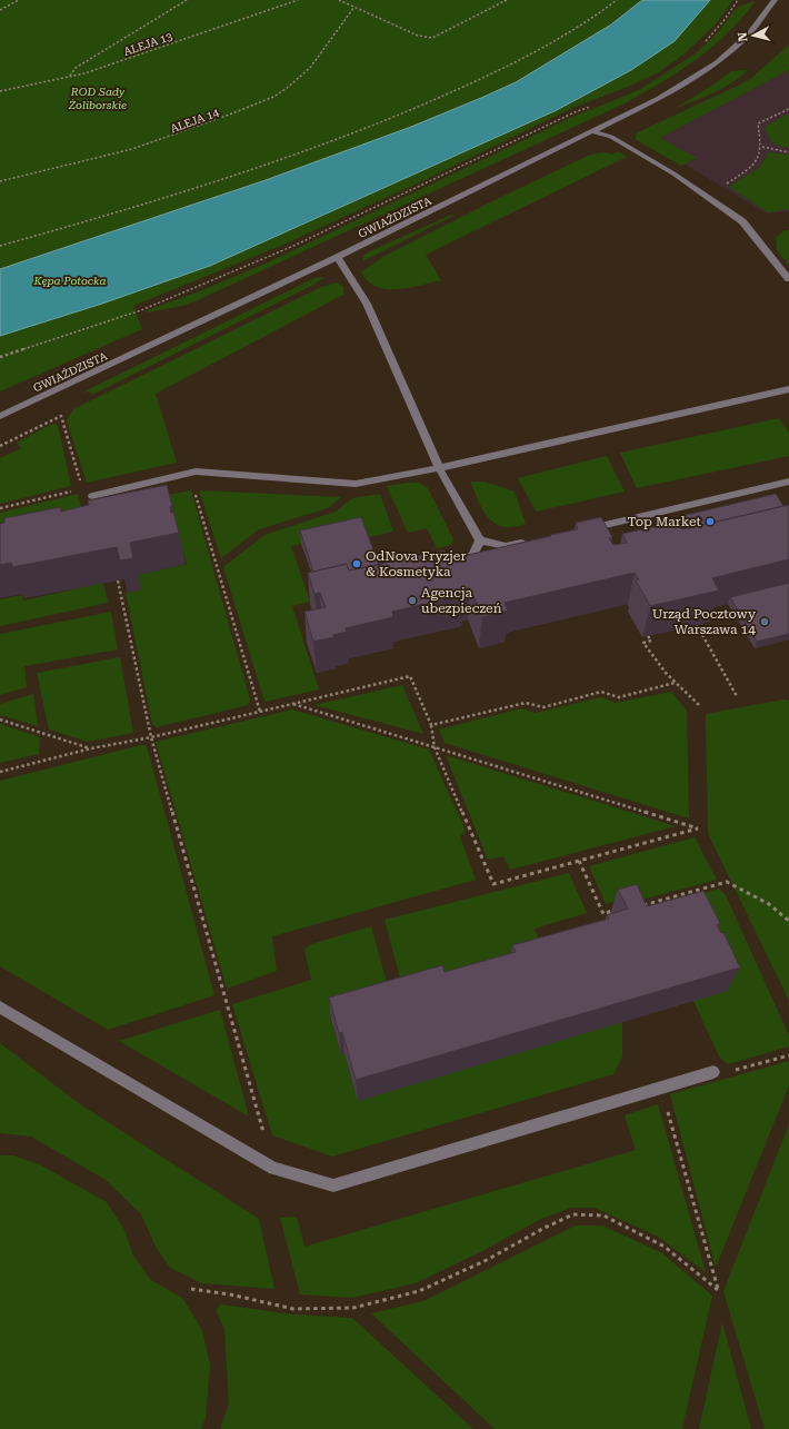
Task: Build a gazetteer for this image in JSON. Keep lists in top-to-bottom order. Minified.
{"streets":{"street":["GWIAŹDZISTA"],"path":["ALEJA 13","ALEJA 14"]},"parks":["ROD Sady Żoliborskie","Kępa Potocka"],"places":["Top Market","OdNova Fryzjer & Kosmetyka","Agencja ubezpieczeń","Urząd Pocztowy Warszawa 14"],"north":"left"}
